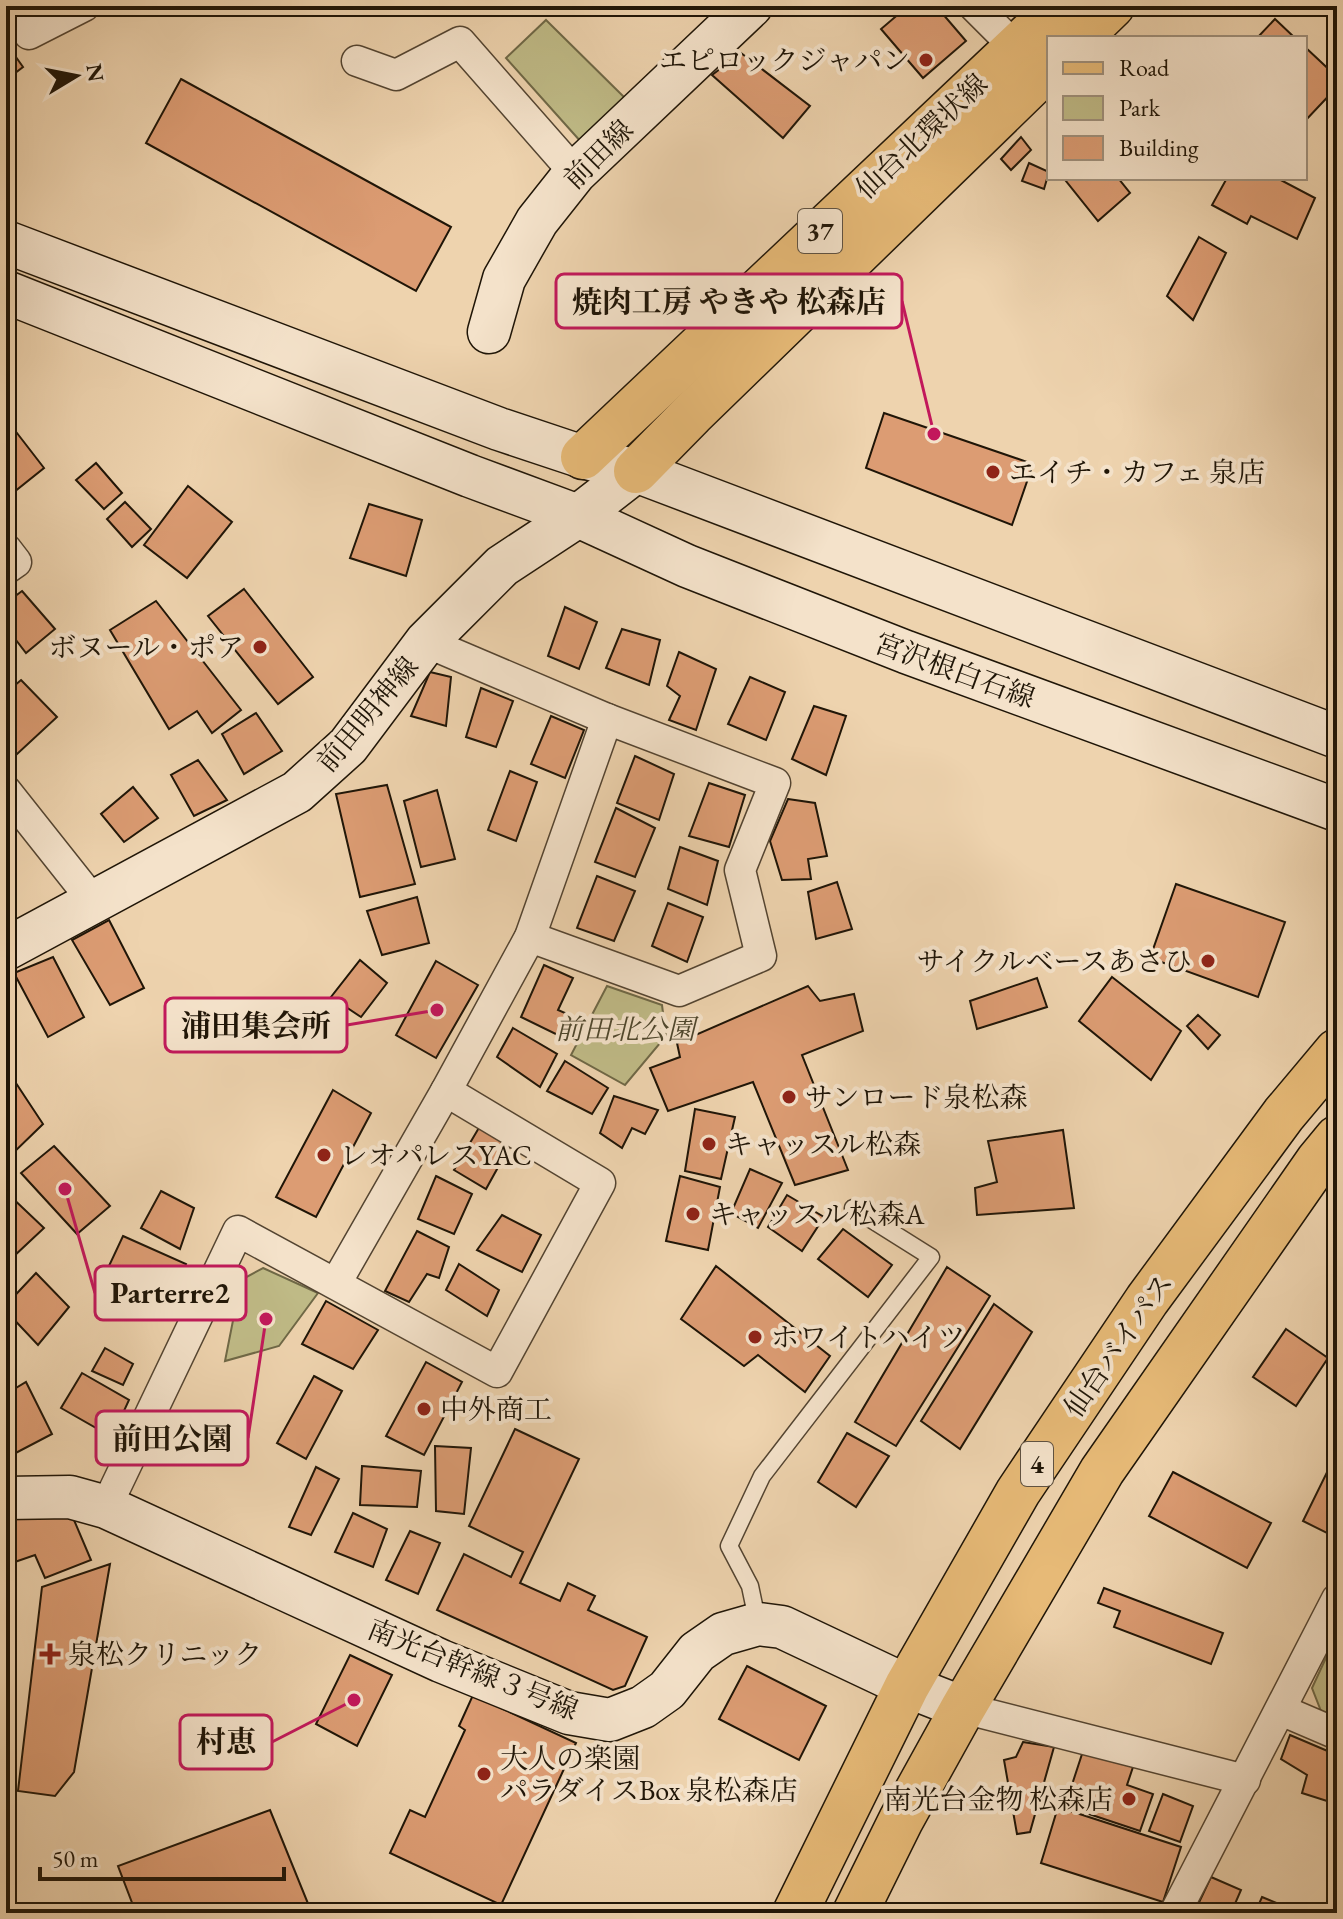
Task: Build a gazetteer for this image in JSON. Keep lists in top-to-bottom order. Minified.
{"streets":{"main road":["仙台北環状線","37","仙台バイパス","4"],"street":["前田線","宮沢根白石線","前田明神線","南光台幹線３号線"]},"crossings":[["仙台北環状線","前田明神線"],["宮沢根白石線","前田明神線"]],"parks":["前田北公園"],"places":{"other":["エピロックジャパン","焼肉工房 やきや 松森店","エイチ・カフェ 泉店","ボヌール・ポア","サイクルベースあさひ","浦田集会所","サンロード泉松森","キャッスル松森","レオパレスYAC","Parterre2","キャッスル松森A","前田公園","ホワイトハイツ","中外商工","村恵","大人の楽園 パラダイスBox 泉松森店","南光台金物 松森店"],"health":["泉松クリニック"]},"legend":["Road","Park","Building"],"scale_bar":"50 m","north":"right"}
